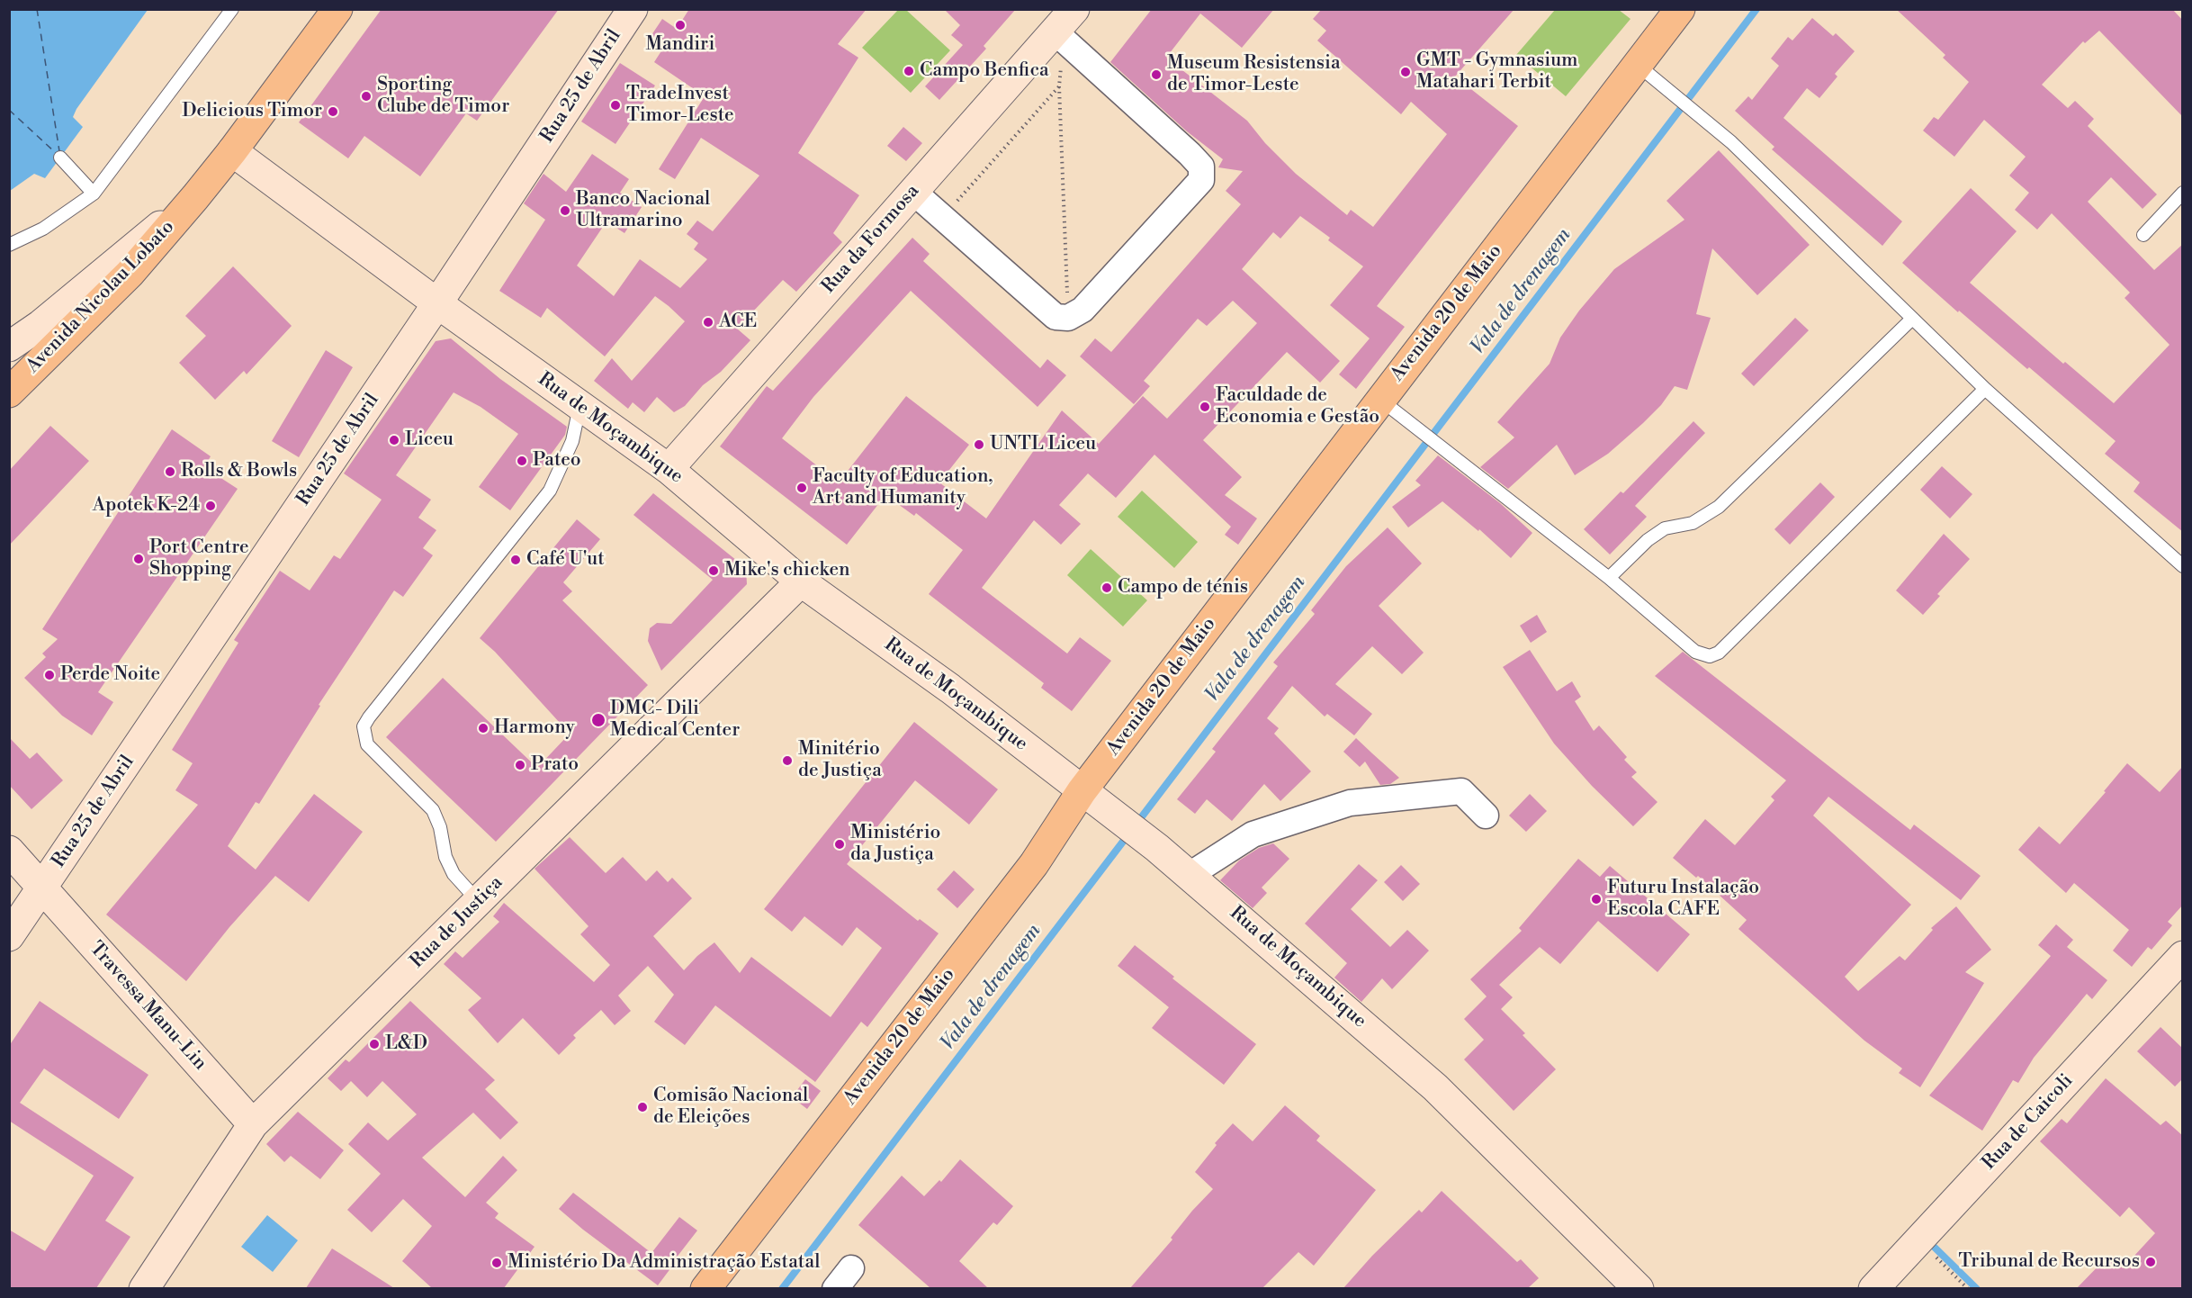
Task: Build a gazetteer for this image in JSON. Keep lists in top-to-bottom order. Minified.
{"streets":{"main road":["Avenida Nicolau Lobato","Avenida 20 de Maio"],"street":["Rua 25 de Abril","Rua da Formosa","Rua de Moçambique","Rua de Justiça","Travessa Manu-Lin","Rua de Caicoli"]},"crossings":[["Rua 25 de Abril","Rua de Moçambique"],["Rua 25 de Abril","Travessa Manu-Lin"],["Rua da Formosa","Rua de Moçambique"],["Avenida Nicolau Lobato","Rua de Moçambique"],["Avenida 20 de Maio","Rua de Moçambique"],["Rua de Moçambique","Rua de Justiça"],["Rua de Justiça","Travessa Manu-Lin"]],"water":["Vala de drenagem"],"places":["Mandiri","Campo Benfica","GMT - Gymnasium Matahari Terbit","Museum Resistensia de Timor-Leste","Sporting Clube de Timor","TradeInvest Timor-Leste","Delicious Timor","Banco Nacional Ultramarino","ACE","Faculdade de Economia e Gestão","Liceu","UNTL Liceu","Pateo","Rolls & Bowls","Faculty of Education, Art and Humanity","Apotek K-24","Port Centre Shopping","Café U'ut","Mike's chicken","Campo de ténis","Perde Noite","DMC- Dili Medical Center","Harmony","Minitério de Justiça","Prato","Ministério da Justiça","Futuru Instalação Escola CAFE","L&D","Comisão Nacional de Eleições","Tribunal de Recursos","Ministério Da Administração Estatal"]}
